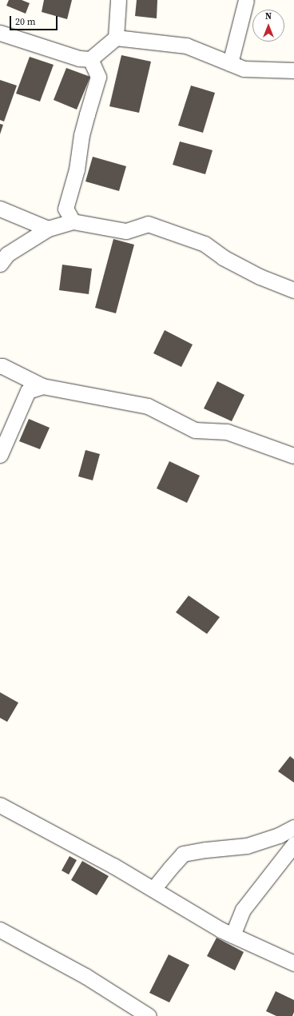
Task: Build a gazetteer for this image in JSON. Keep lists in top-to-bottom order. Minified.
{"scale_bar":"20 m","north":"top"}
